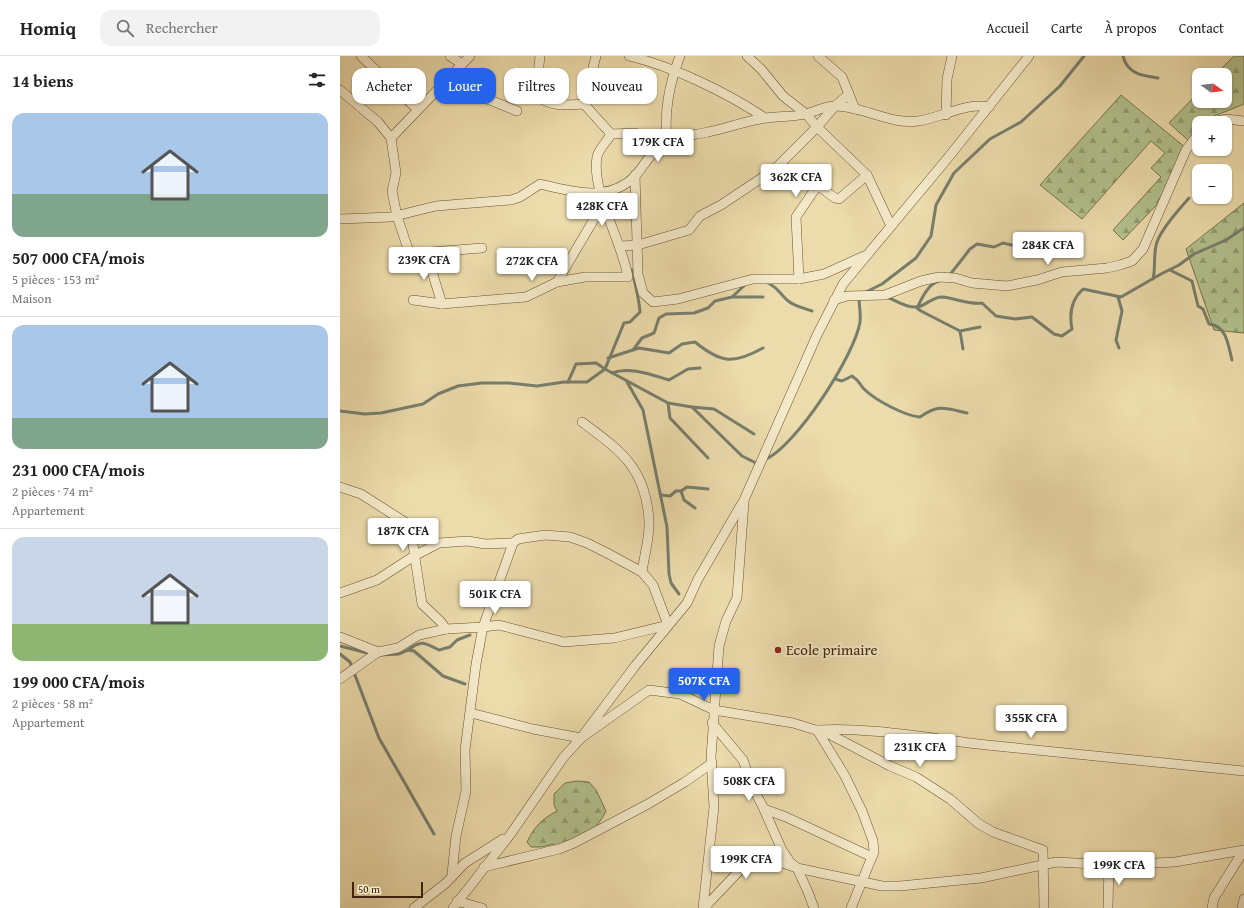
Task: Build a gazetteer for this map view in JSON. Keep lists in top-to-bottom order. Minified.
{"places":["Ecole primaire"],"scale_bar":"50 m","north":"right","page":{"header":"Homiq","search":"Rechercher","nav":["Accueil","Carte","À propos","Contact"],"heading":"14 biens","map_buttons":["+","−"],"chip":["Acheter","Louer","Filtres","Nouveau"],"list":[{"name":"507 000 CFA/mois","note":"5 pièces · 153 m² · Maison"},{"name":"231 000 CFA/mois","note":"2 pièces · 74 m² · Appartement"},{"name":"199 000 CFA/mois","note":"2 pièces · 58 m² · Appartement"}],"price":["179K CFA","362K CFA","428K CFA","284K CFA","239K CFA","272K CFA","187K CFA","501K CFA","507K CFA","355K CFA","231K CFA","508K CFA","199K CFA","199K CFA"],"scale":"50 m"}}
